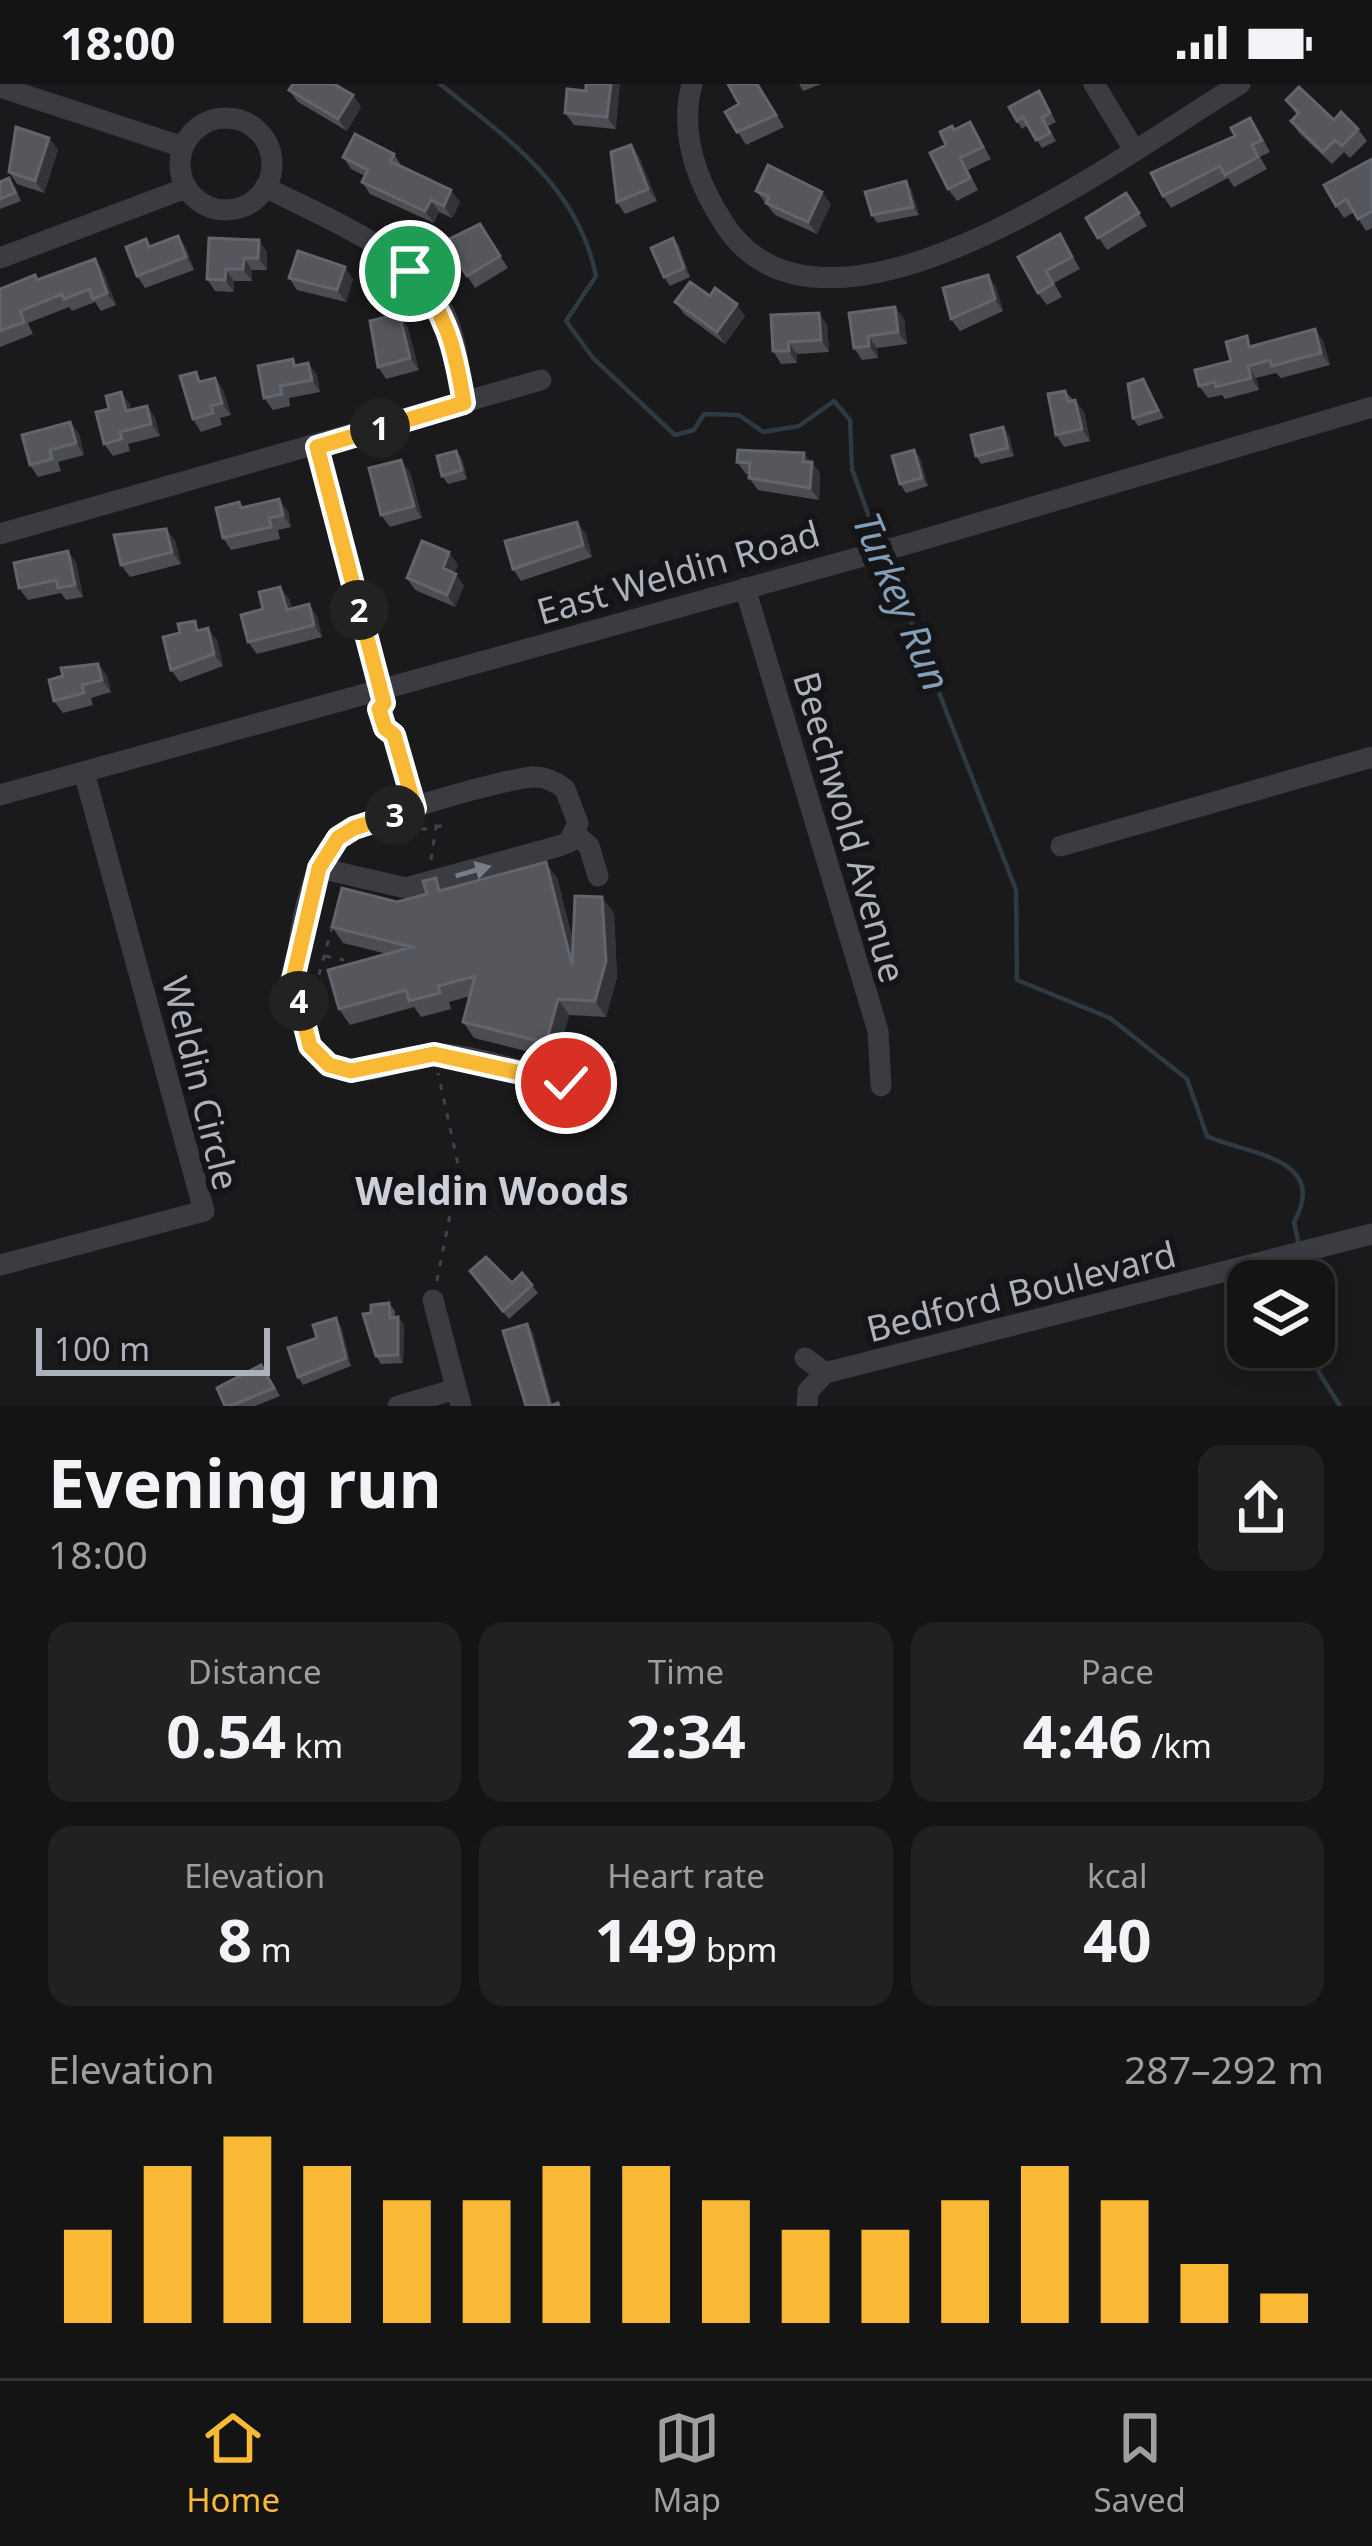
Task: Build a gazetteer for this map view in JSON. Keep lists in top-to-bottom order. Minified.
{"streets":{"street":["East Weldin Road","Beechwold Avenue","Weldin Circle","Bedford Boulevard"]},"crossings":[["East Weldin Road","Beechwold Avenue"],["East Weldin Road","Weldin Circle"]],"districts":["Weldin Woods"],"water":["Turkey Run"],"scale_bar":"100 m","page":{"status":"18:00","pins":["1","2","3","4"],"scale":"100 m","heading":["Evening run","18:00"],"stats":[["Distance","0.54 km"],["Time","2:34"],["Pace","4:46 /km"],["Elevation","8 m"],["Heart rate","149 bpm"],["kcal","40"]],"chart":["Elevation","287–292 m"],"tabs":["Home","Map","Saved"]}}
